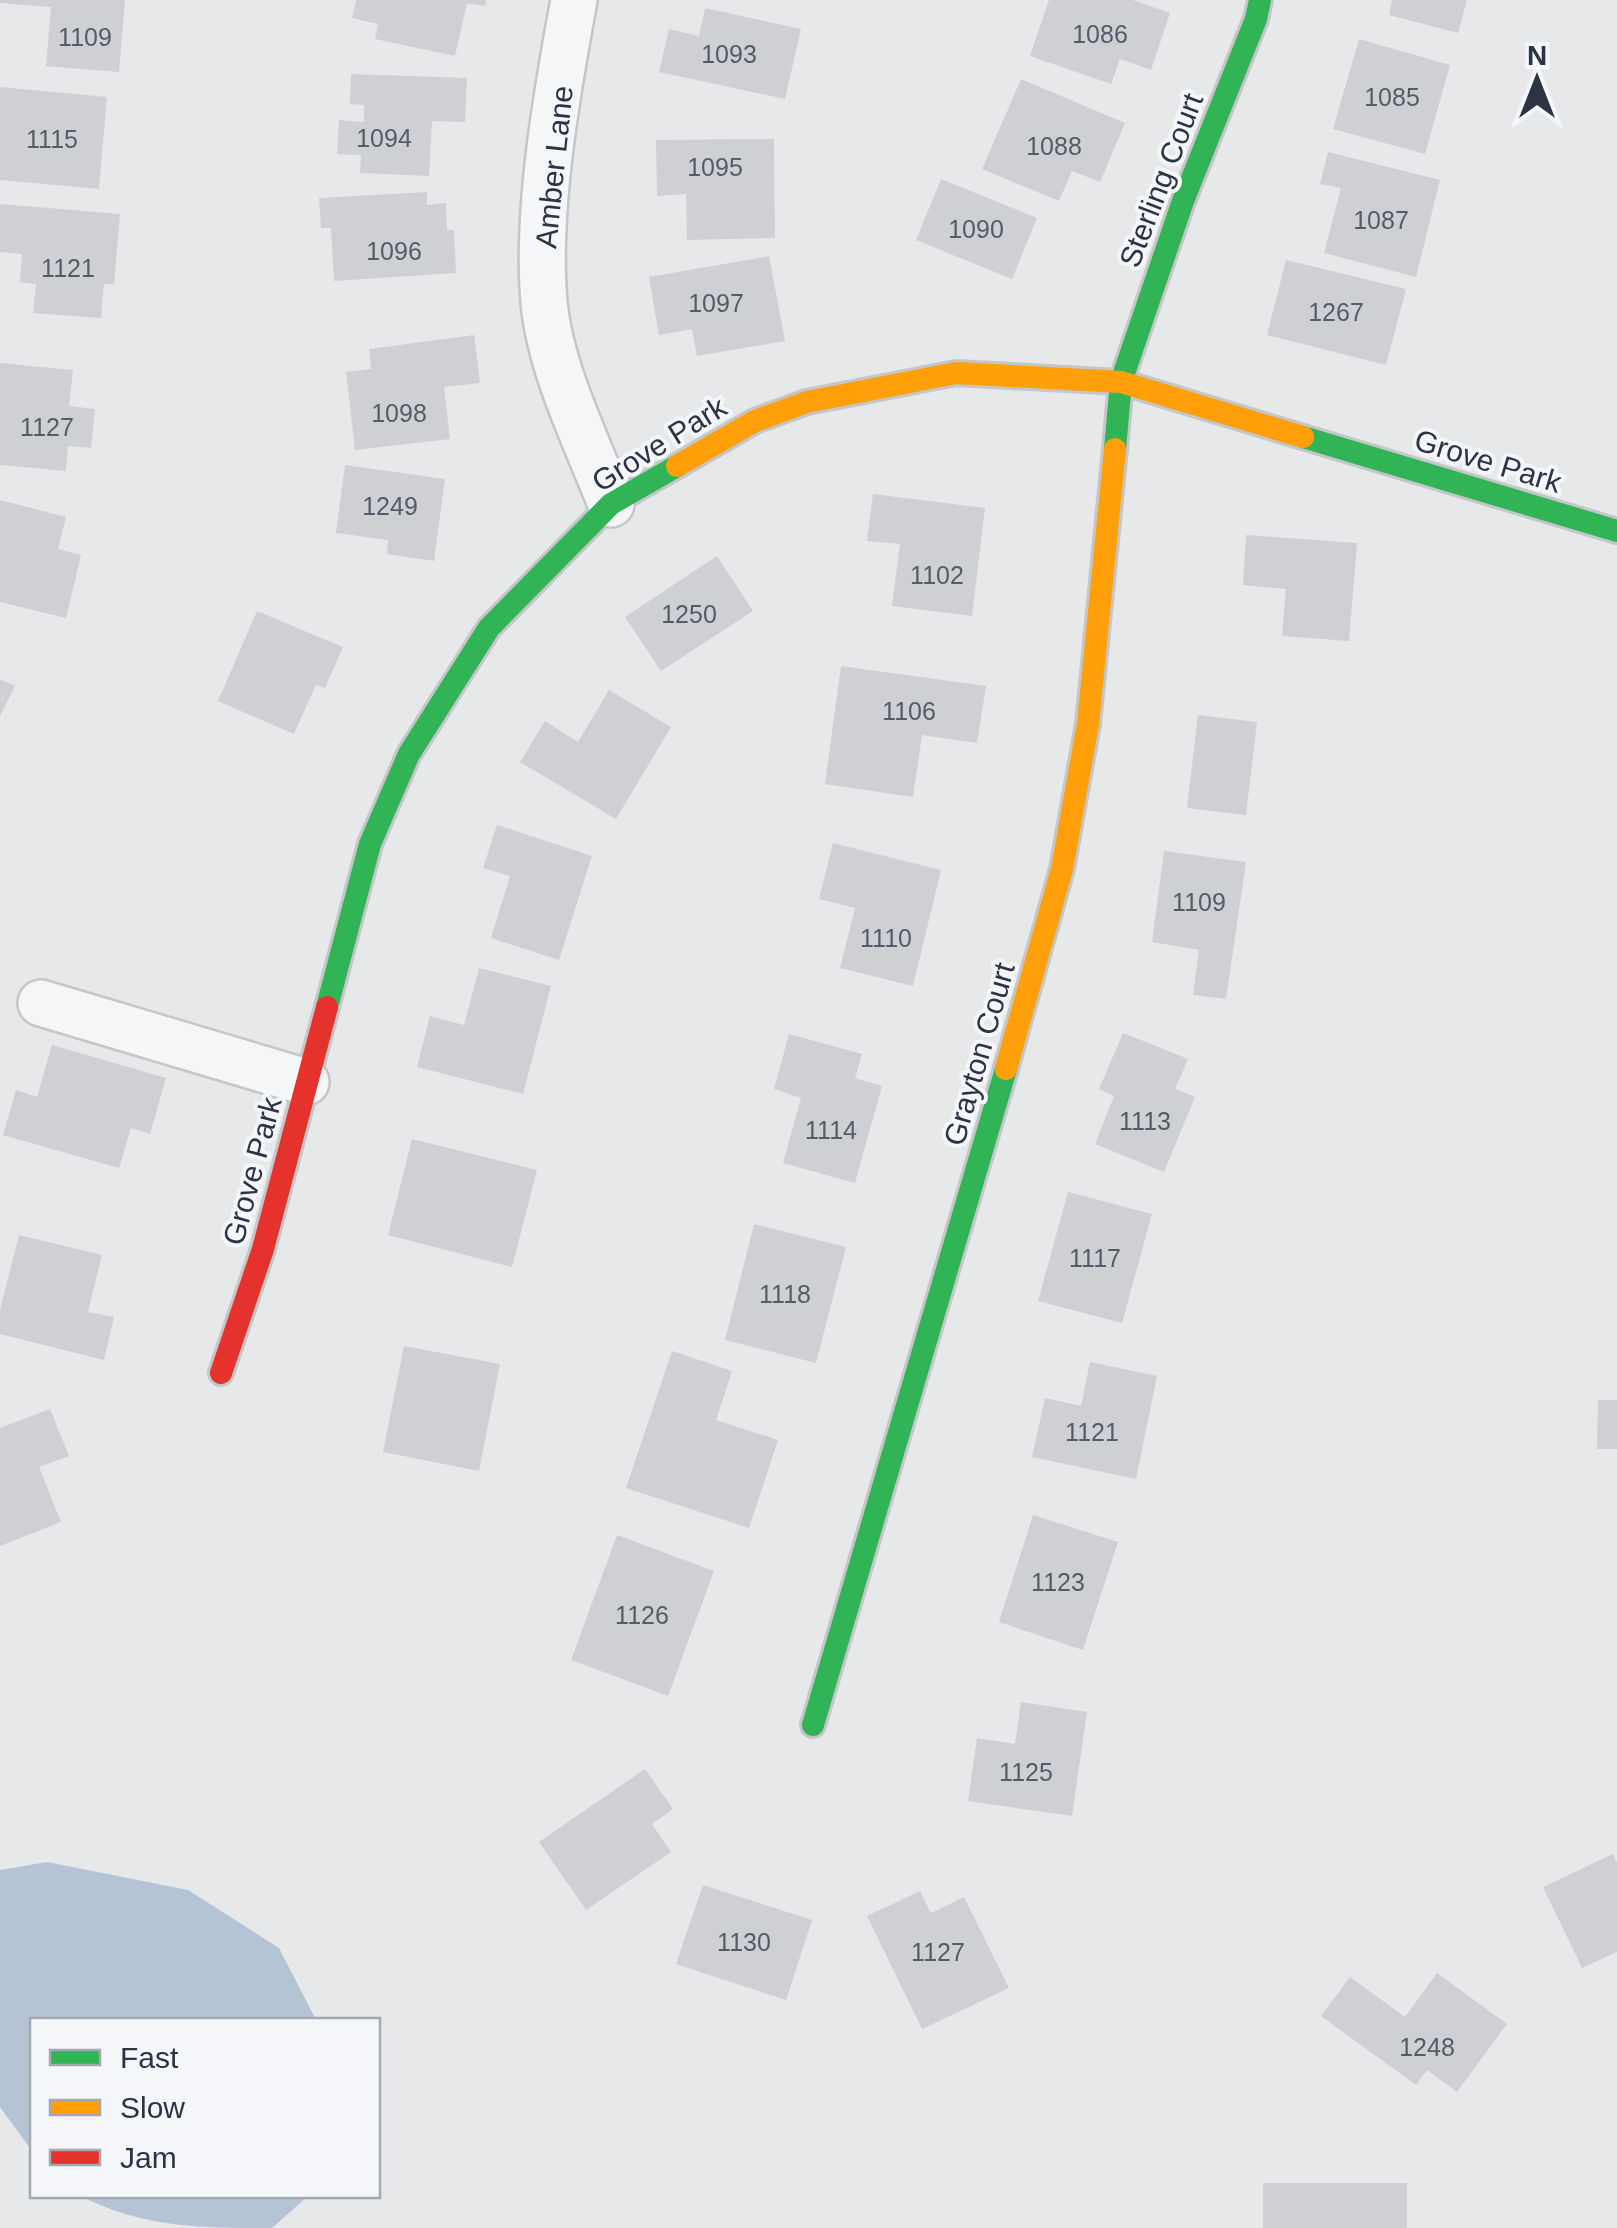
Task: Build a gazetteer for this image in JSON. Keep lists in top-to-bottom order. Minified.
{"streets":{"street":["Amber Lane","Sterling Court","Grove Park","Grayton Court"]},"crossings":[["Amber Lane","Grove Park"],["Sterling Court","Grove Park"],["Sterling Court","Grayton Court"],["Grove Park","Grayton Court"]],"house_numbers":["1086","1109","1093","1085","1094","1115","1088","1095","1087","1090","1096","1121","1097","1267","1098","1127","1249","1102","1250","1106","1109","1110","1113","1114","1117","1118","1121","1123","1126","1125","1130","1127","1248"],"legend":["Fast","Slow","Jam"],"north":"top"}
